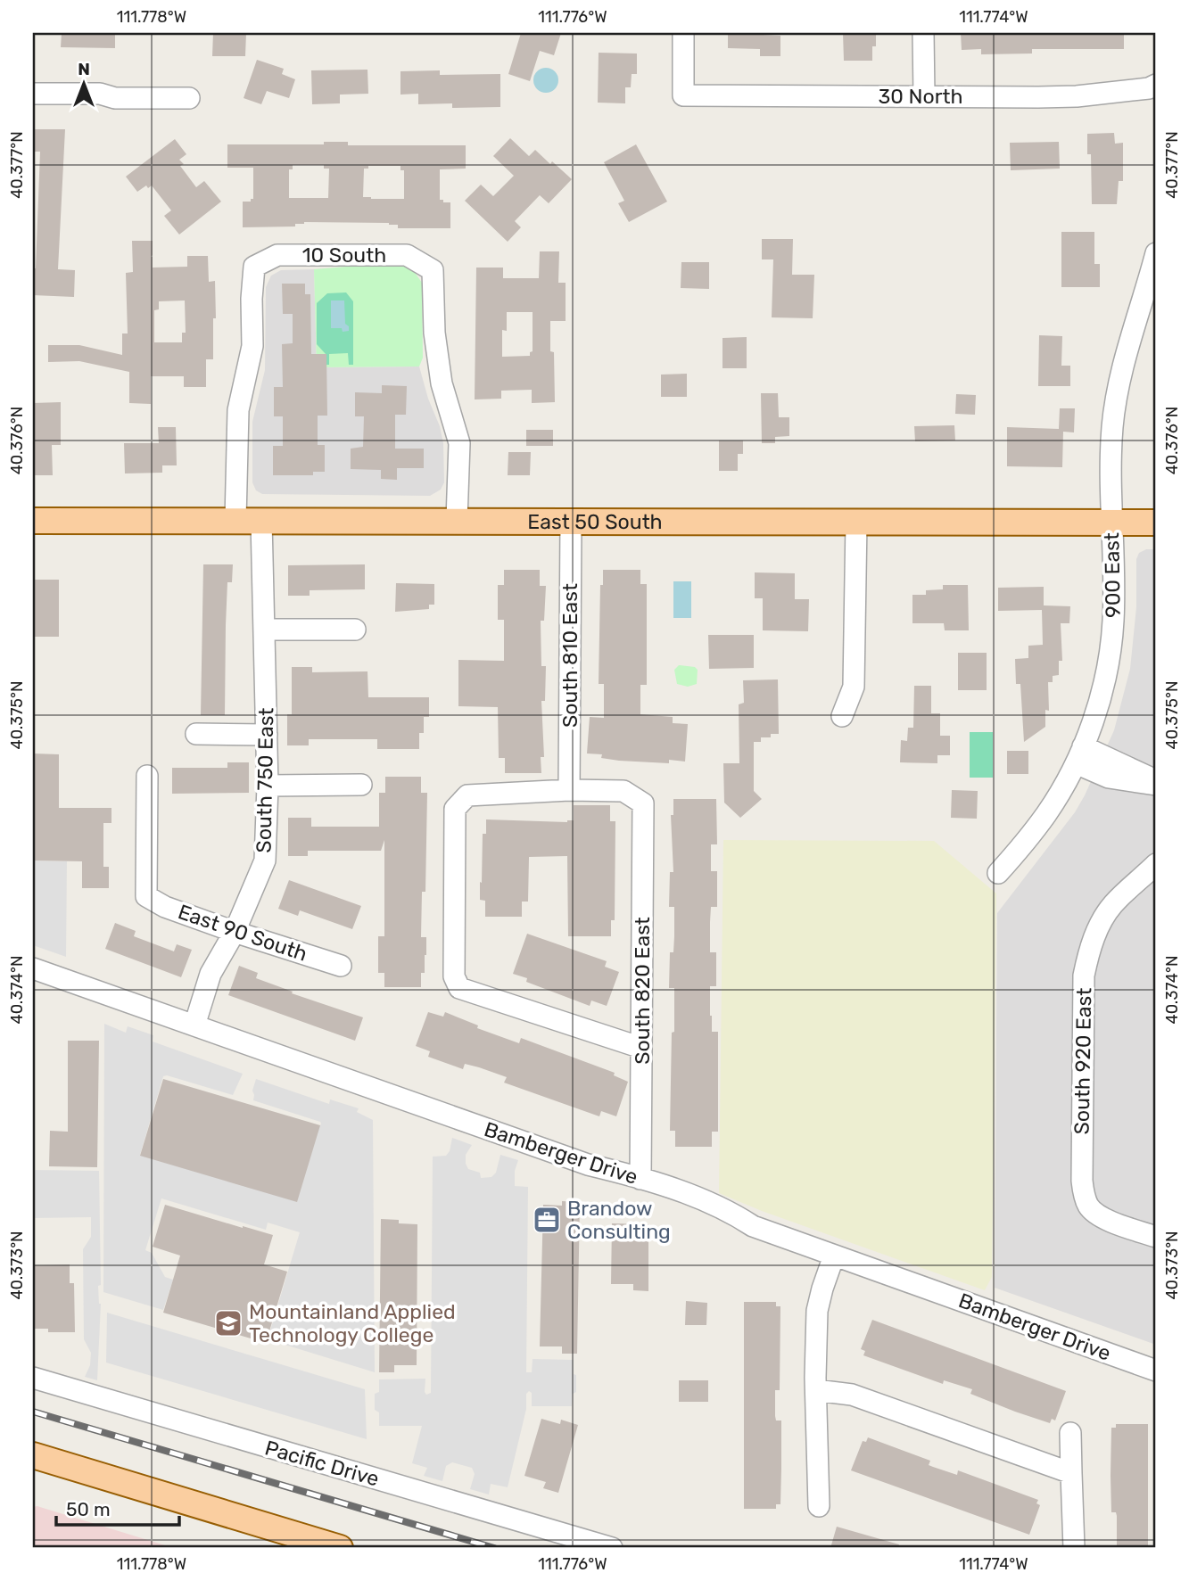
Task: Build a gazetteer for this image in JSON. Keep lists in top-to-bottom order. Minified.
{"streets":{"main road":["East 50 South"],"street":["30 North","10 South","900 East","South 810 East","South 750 East","East 90 South","South 820 East","South 920 East","Bamberger Drive","Pacific Drive"]},"crossings":[["10 South","East 50 South"],["East 50 South","900 East"],["East 50 South","South 810 East"],["East 50 South","South 750 East"],["South 810 East","South 820 East"],["South 750 East","East 90 South"],["South 750 East","Bamberger Drive"],["South 820 East","Bamberger Drive"]],"places":{"office":["Brandow Consulting"],"school or university":["Mountainland Applied Technology College"]},"scale_bar":"50 m","north":"top","coordinates":["111.778°W","111.776°W","111.774°W","40.377°N","40.376°N","40.375°N","40.374°N","40.373°N"]}
